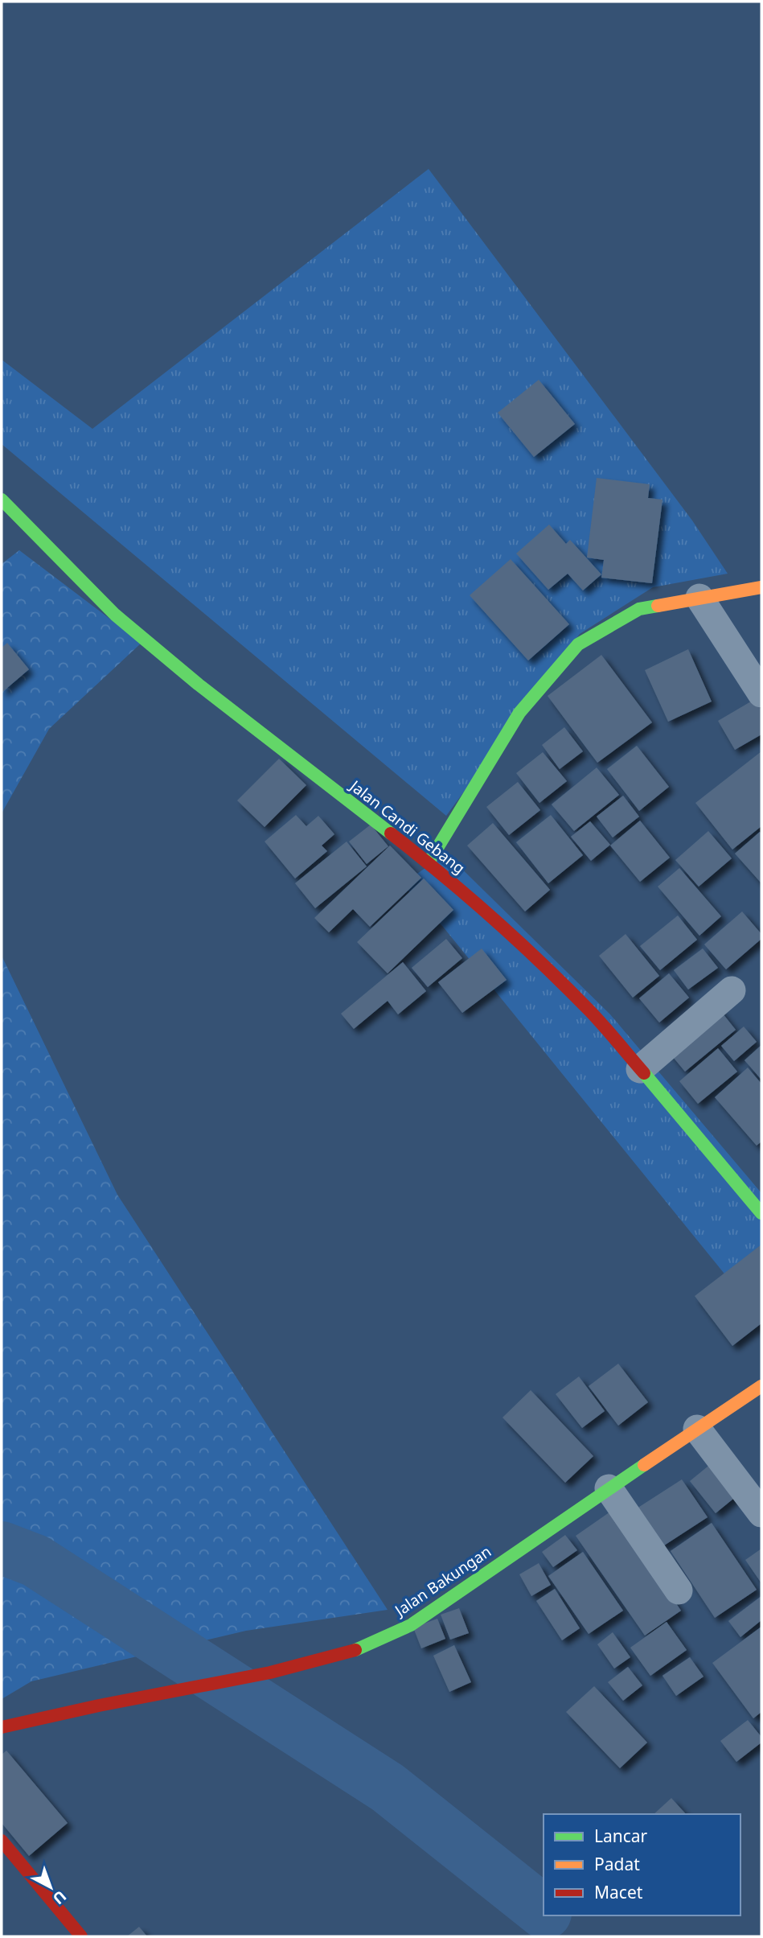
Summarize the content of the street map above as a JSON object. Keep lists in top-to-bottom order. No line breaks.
{"streets":{"street":["Jalan Candi Gebang","Jalan Bakungan"]},"legend":["Lancar","Padat","Macet"],"north":"bottom right"}
